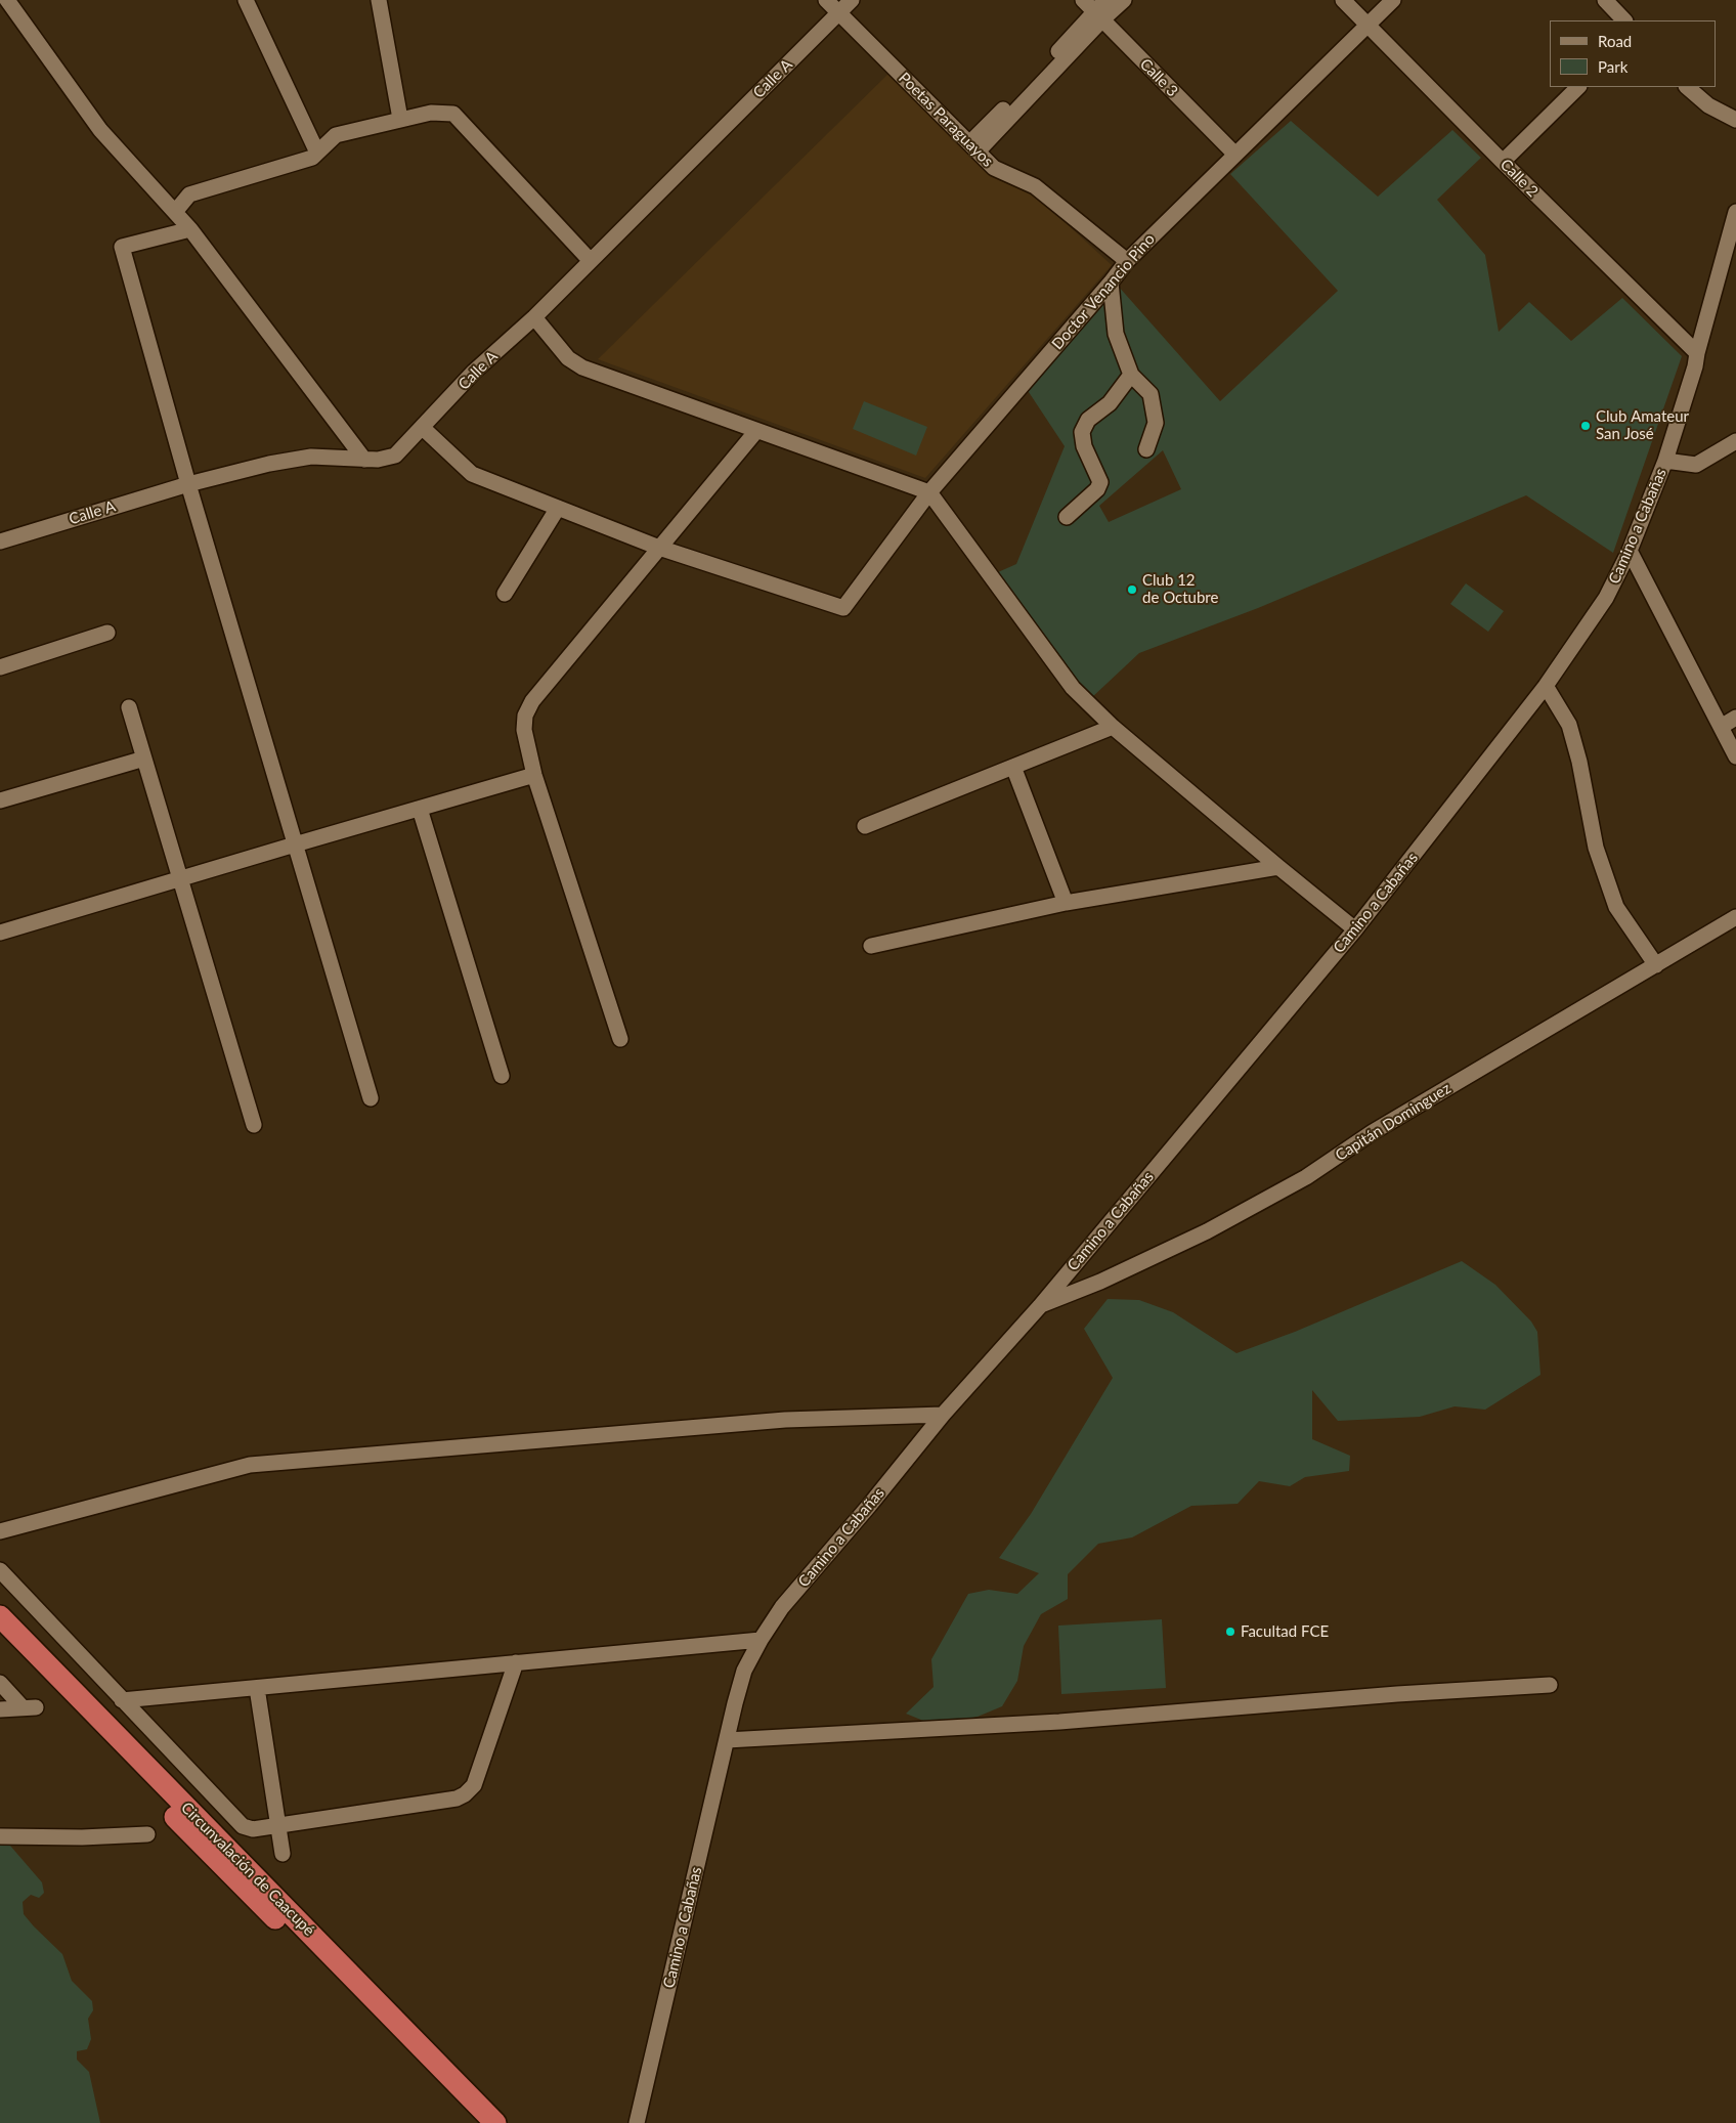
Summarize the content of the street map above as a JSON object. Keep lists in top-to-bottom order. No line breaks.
{"streets":{"highway":["Circunvalación de Caacupé"],"street":["Calle 3","Calle A","Poetas Paraguayos","Calle 2","Doctor Venancio Pino","Camino a Cabañas","Capitán Dominguez"]},"crossings":[["Calle 3","Doctor Venancio Pino"],["Calle A","Poetas Paraguayos"],["Poetas Paraguayos","Doctor Venancio Pino"],["Calle 2","Doctor Venancio Pino"],["Calle 2","Camino a Cabañas"],["Camino a Cabañas","Capitán Dominguez"]],"places":["Club Amateur San José","Club 12 de Octubre","Facultad FCE"],"legend":["Road","Park"]}
